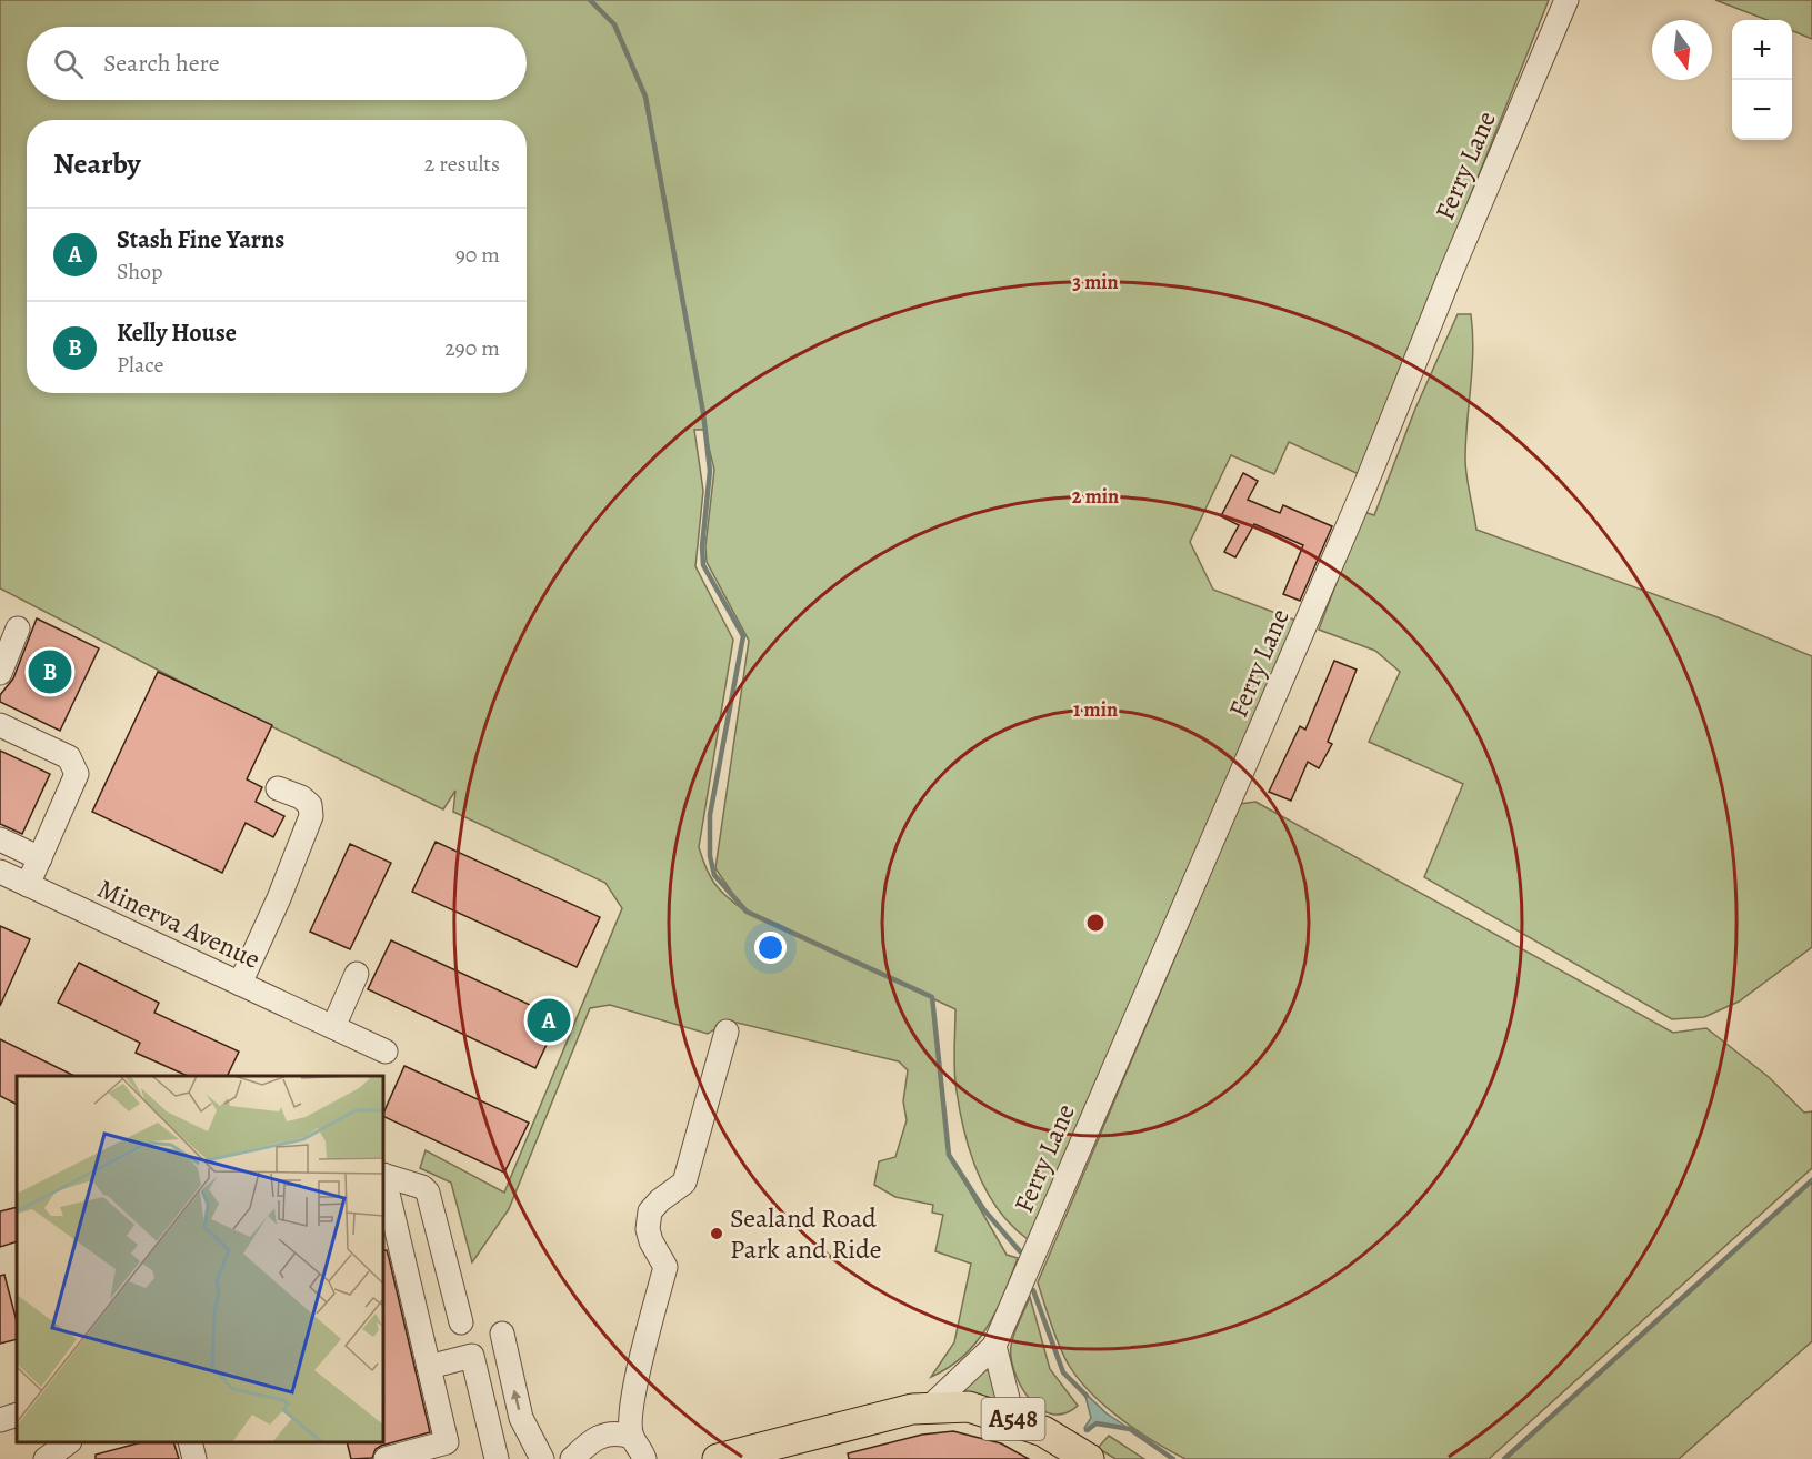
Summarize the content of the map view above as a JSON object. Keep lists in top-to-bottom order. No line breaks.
{"streets":{"main road":["A548"],"street":["Ferry Lane","Minerva Avenue"]},"crossings":[["Ferry Lane","A548"]],"places":["Sealand Road Park and Ride"],"north":"bottom","page":{"map_buttons":["+","−"],"search":"Search here","heading":["Nearby","2 results"],"list":[{"mark":"A","name":"Stash Fine Yarns","note":"Shop","value":"90 m"},{"mark":"B","name":"Kelly House","note":"Place","value":"290 m"}],"pins":["B","A"]},"rings":["3 min","2 min","1 min"]}
